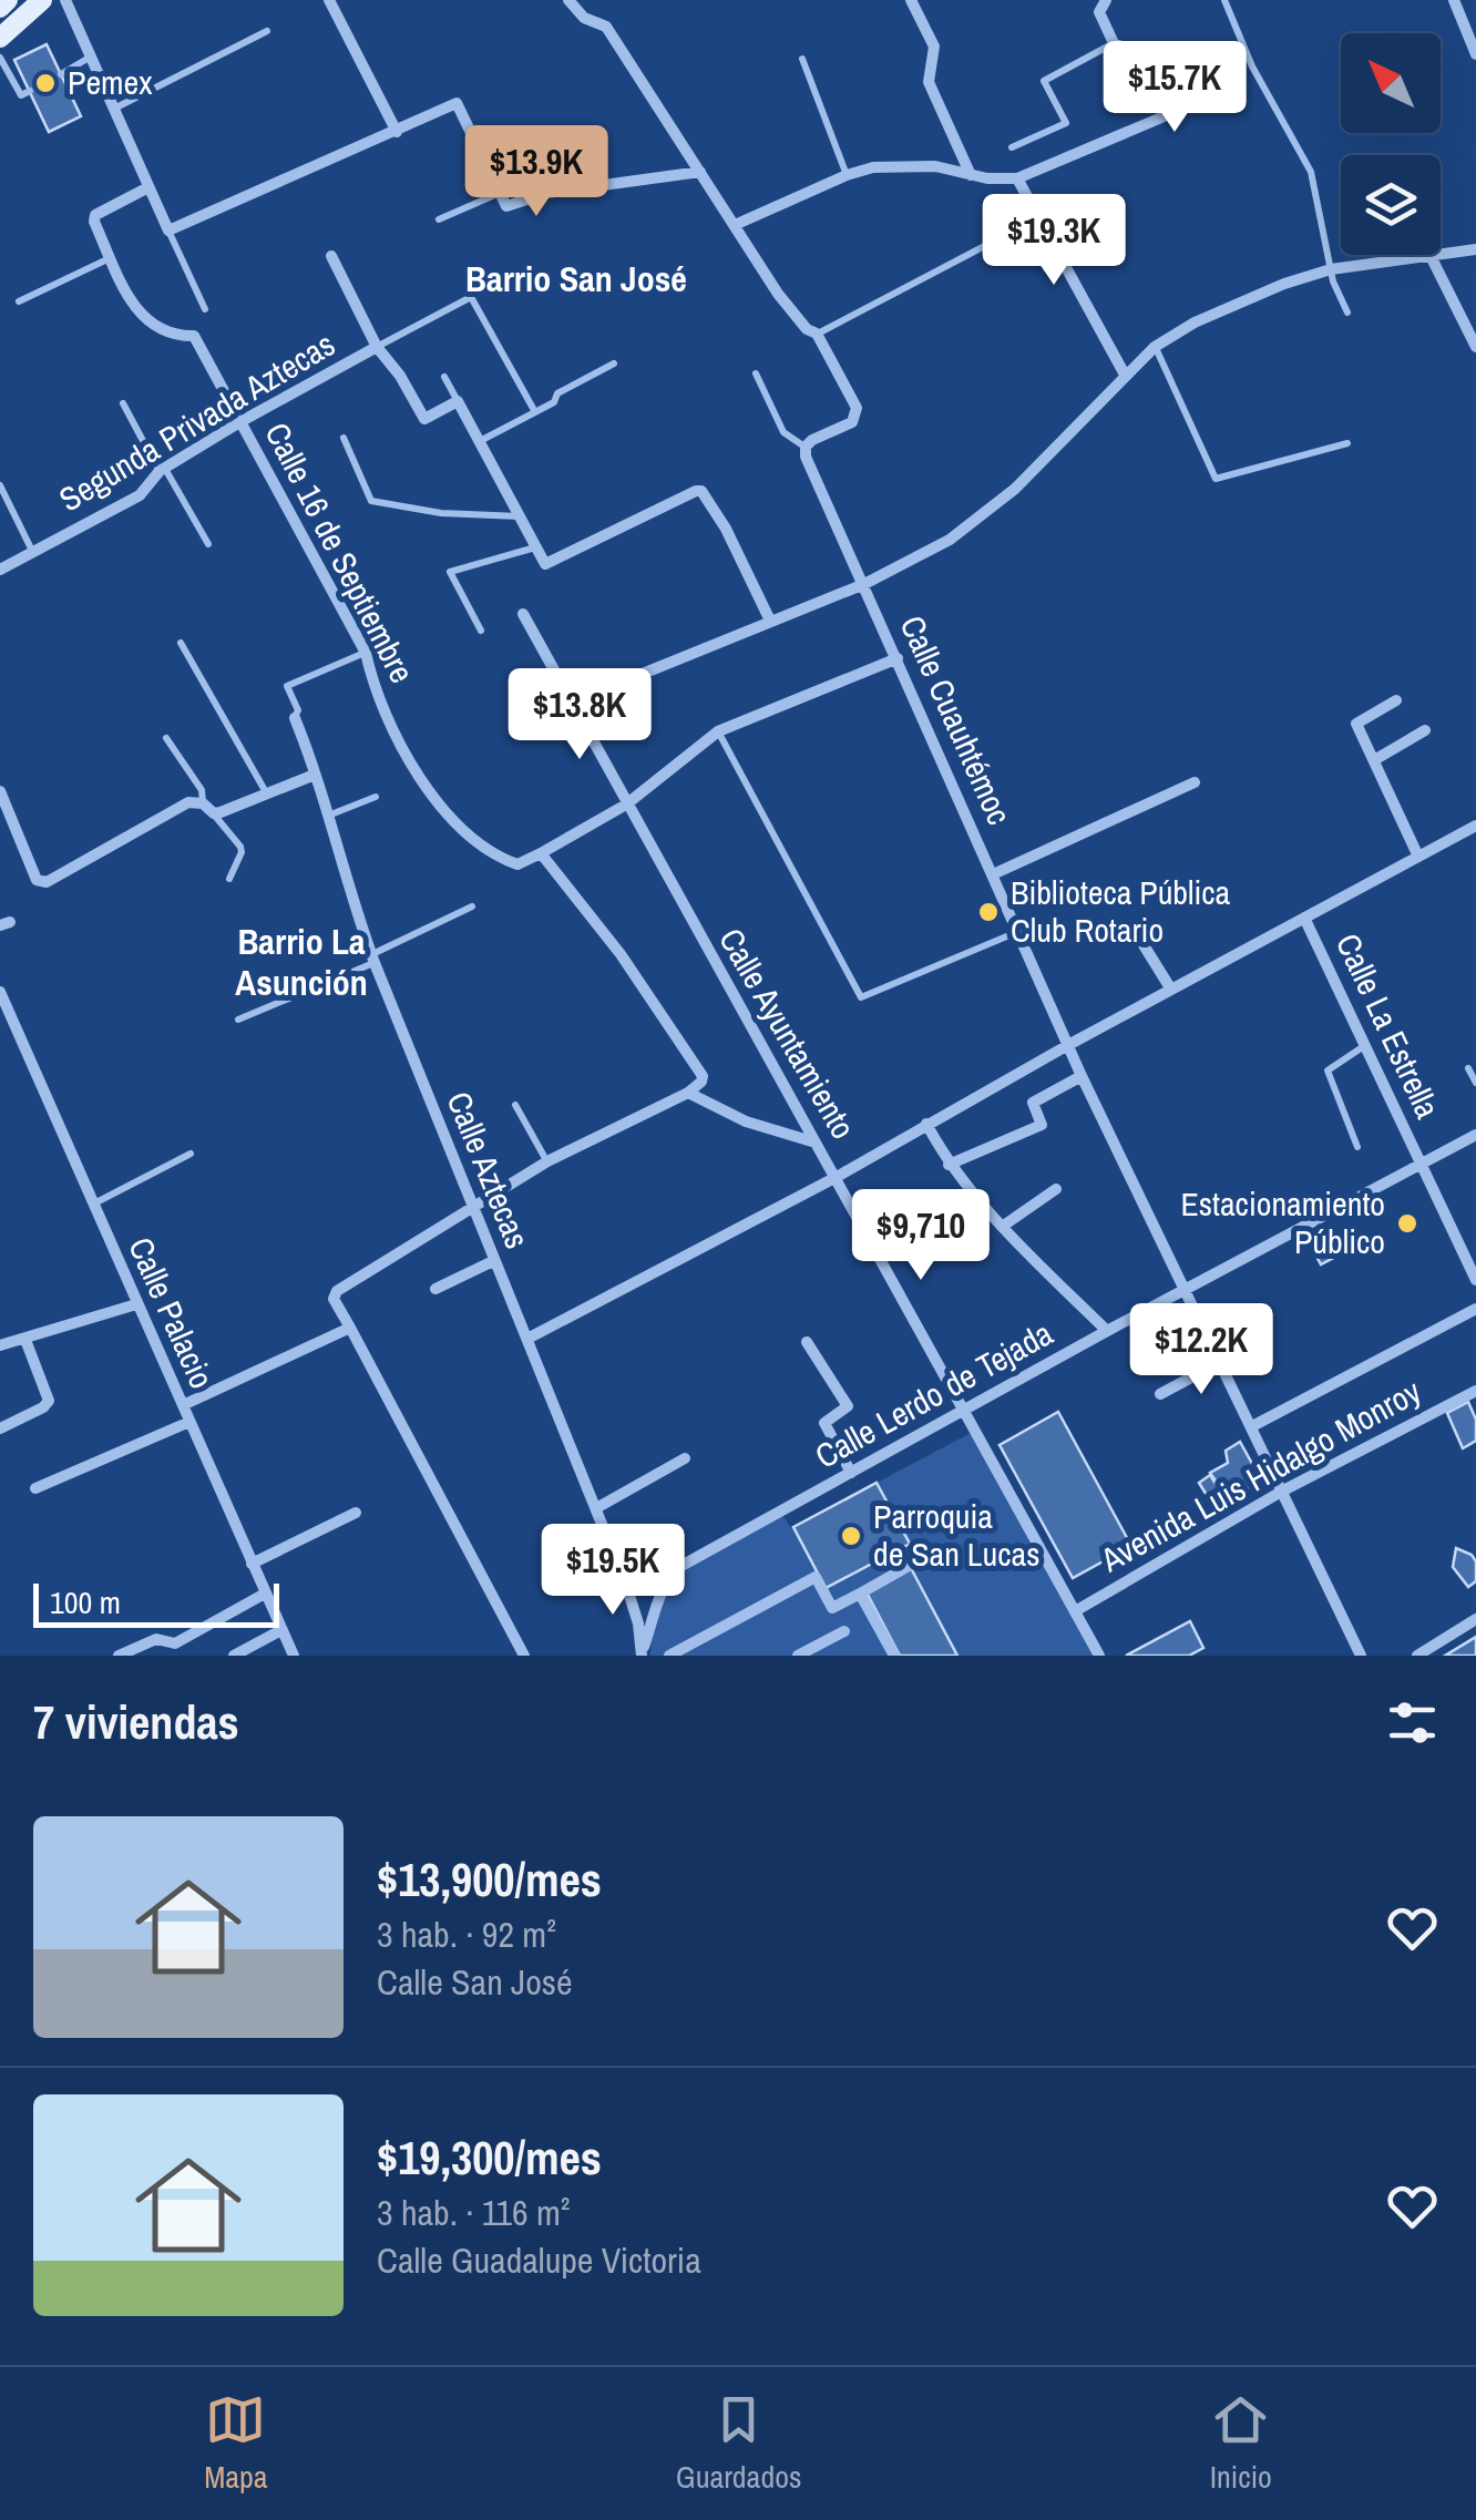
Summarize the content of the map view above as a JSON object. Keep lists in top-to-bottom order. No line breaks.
{"streets":{"street":["Segunda Privada Aztecas","Calle 16 de Septiembre","Calle Cuauhtémoc","Calle La Estrella","Calle Ayuntamiento","Calle Aztecas","Calle Palacio","Calle Lerdo de Tejada","Avenida Luis Hidalgo Monroy"]},"crossings":[["Segunda Privada Aztecas","Calle 16 de Septiembre"],["Calle 16 de Septiembre","Calle Aztecas"],["Calle Cuauhtémoc","Calle Lerdo de Tejada"],["Calle Cuauhtémoc","Avenida Luis Hidalgo Monroy"],["Calle La Estrella","Calle Lerdo de Tejada"],["Calle Ayuntamiento","Calle Lerdo de Tejada"],["Calle Ayuntamiento","Avenida Luis Hidalgo Monroy"],["Calle Aztecas","Calle Lerdo de Tejada"]],"districts":["Barrio San José","Barrio La Asunción"],"places":["Pemex","Biblioteca Pública Club Rotario","Estacionamiento Público","Parroquia de San Lucas"],"scale_bar":"100 m","north":"top left","page":{"price":["$15.7K","$13.9K","$19.3K","$13.8K","$9,710","$12.2K","$19.5K"],"scale":"100 m","heading":"7 viviendas","list":[{"name":"$13,900/mes","note":"3 hab. · 92 m² · Calle San José"},{"name":"$19,300/mes","note":"3 hab. · 116 m² · Calle Guadalupe Victoria"}],"tabs":["Mapa","Guardados","Inicio"]}}
